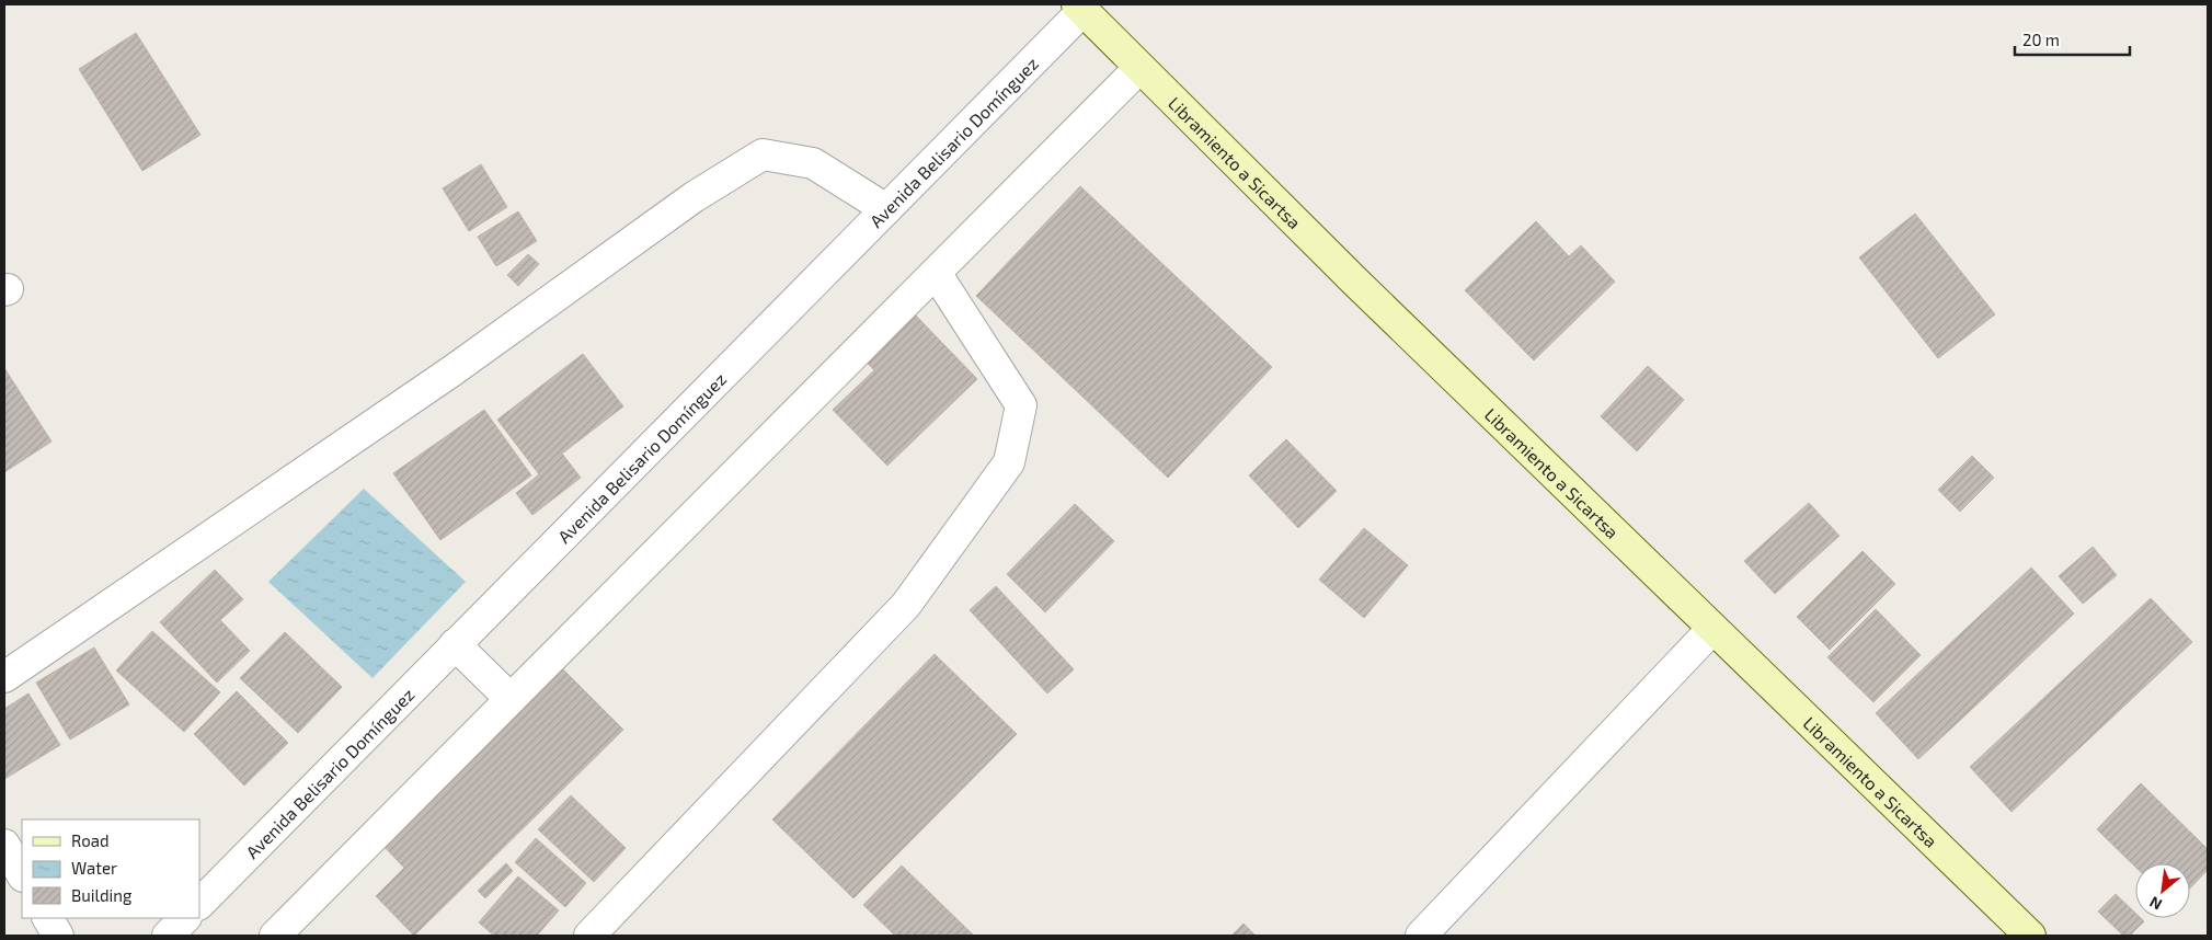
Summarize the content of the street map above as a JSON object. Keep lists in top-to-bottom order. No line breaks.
{"streets":{"main road":["Libramiento a Sicartsa"],"street":["Avenida Belisario Domínguez"]},"crossings":[["Avenida Belisario Domínguez","Libramiento a Sicartsa"]],"legend":["Road","Water","Building"],"scale_bar":"20 m","north":"bottom left"}
